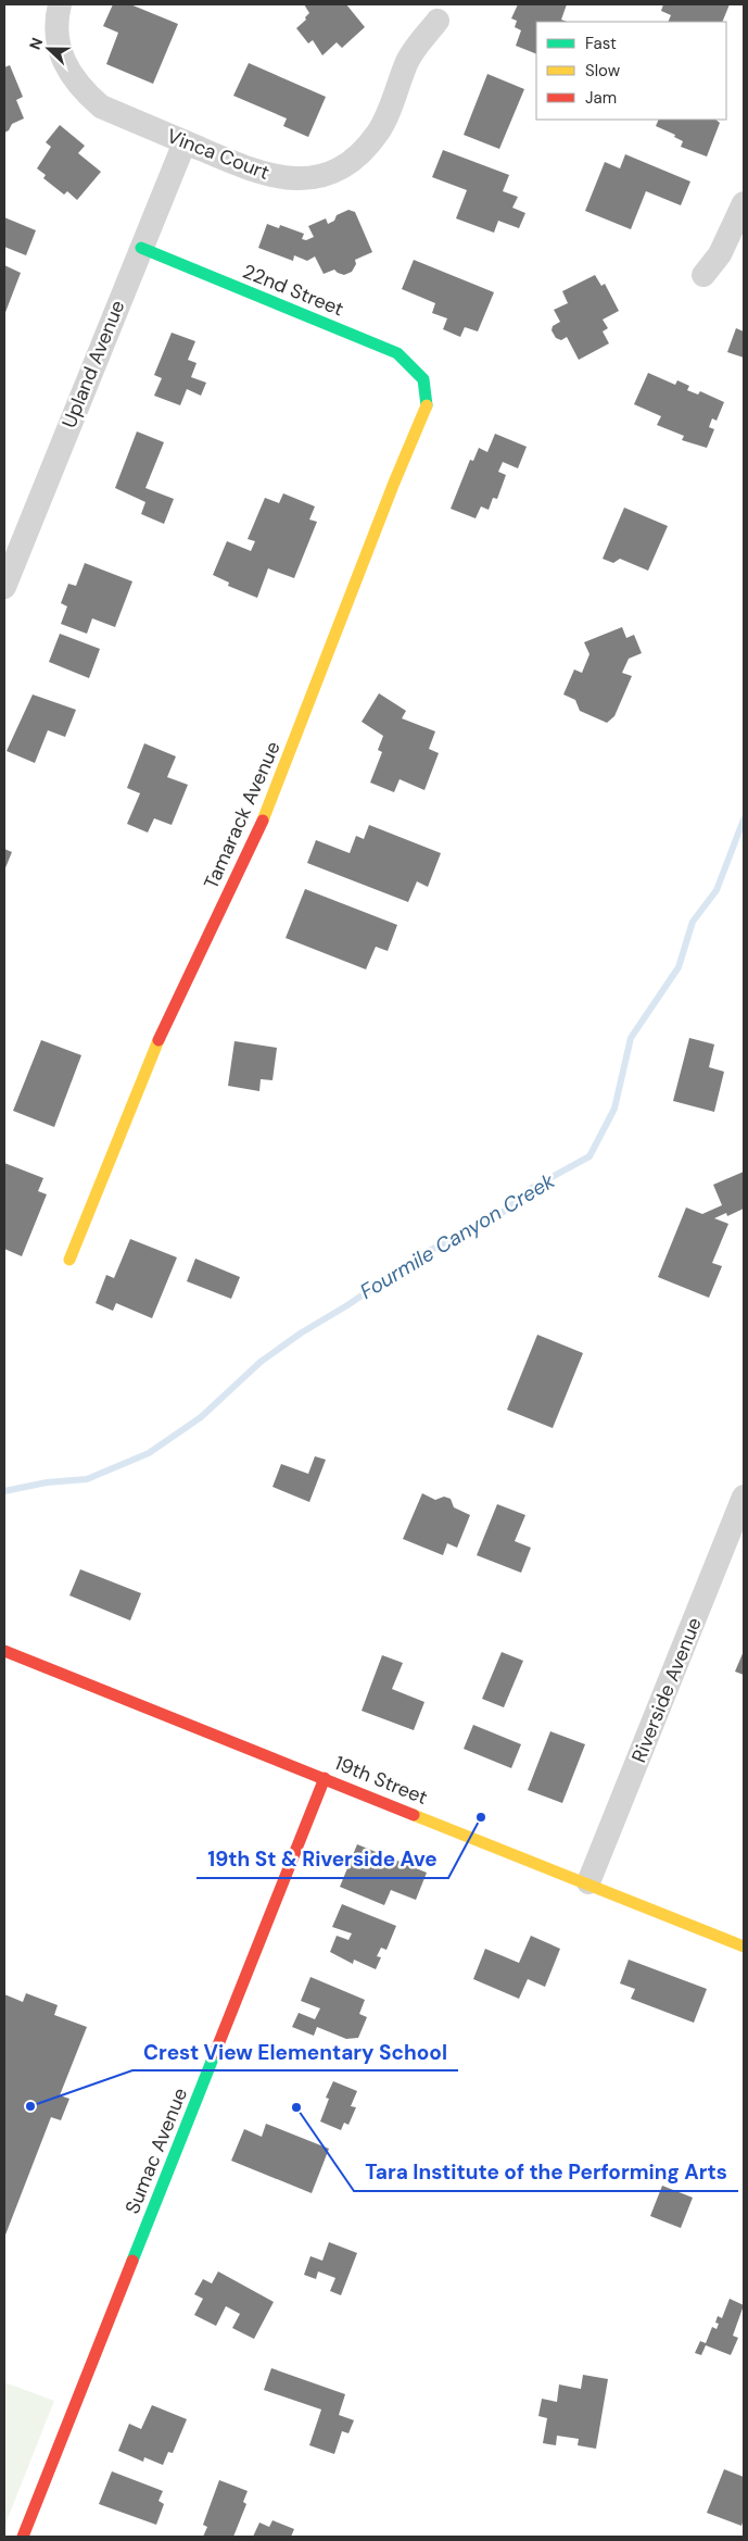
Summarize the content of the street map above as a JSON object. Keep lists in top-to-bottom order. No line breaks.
{"streets":{"street":["Vinca Court","22nd Street","Upland Avenue","Tamarack Avenue","Riverside Avenue","19th Street","Sumac Avenue"]},"crossings":[["Vinca Court","Upland Avenue"],["22nd Street","Upland Avenue"],["22nd Street","Tamarack Avenue"],["Riverside Avenue","19th Street"],["19th Street","Sumac Avenue"]],"water":["Fourmile Canyon Creek"],"places":["19th St & Riverside Ave","Crest View Elementary School","Tara Institute of the Performing Arts"],"legend":["Fast","Slow","Jam"],"north":"left"}
